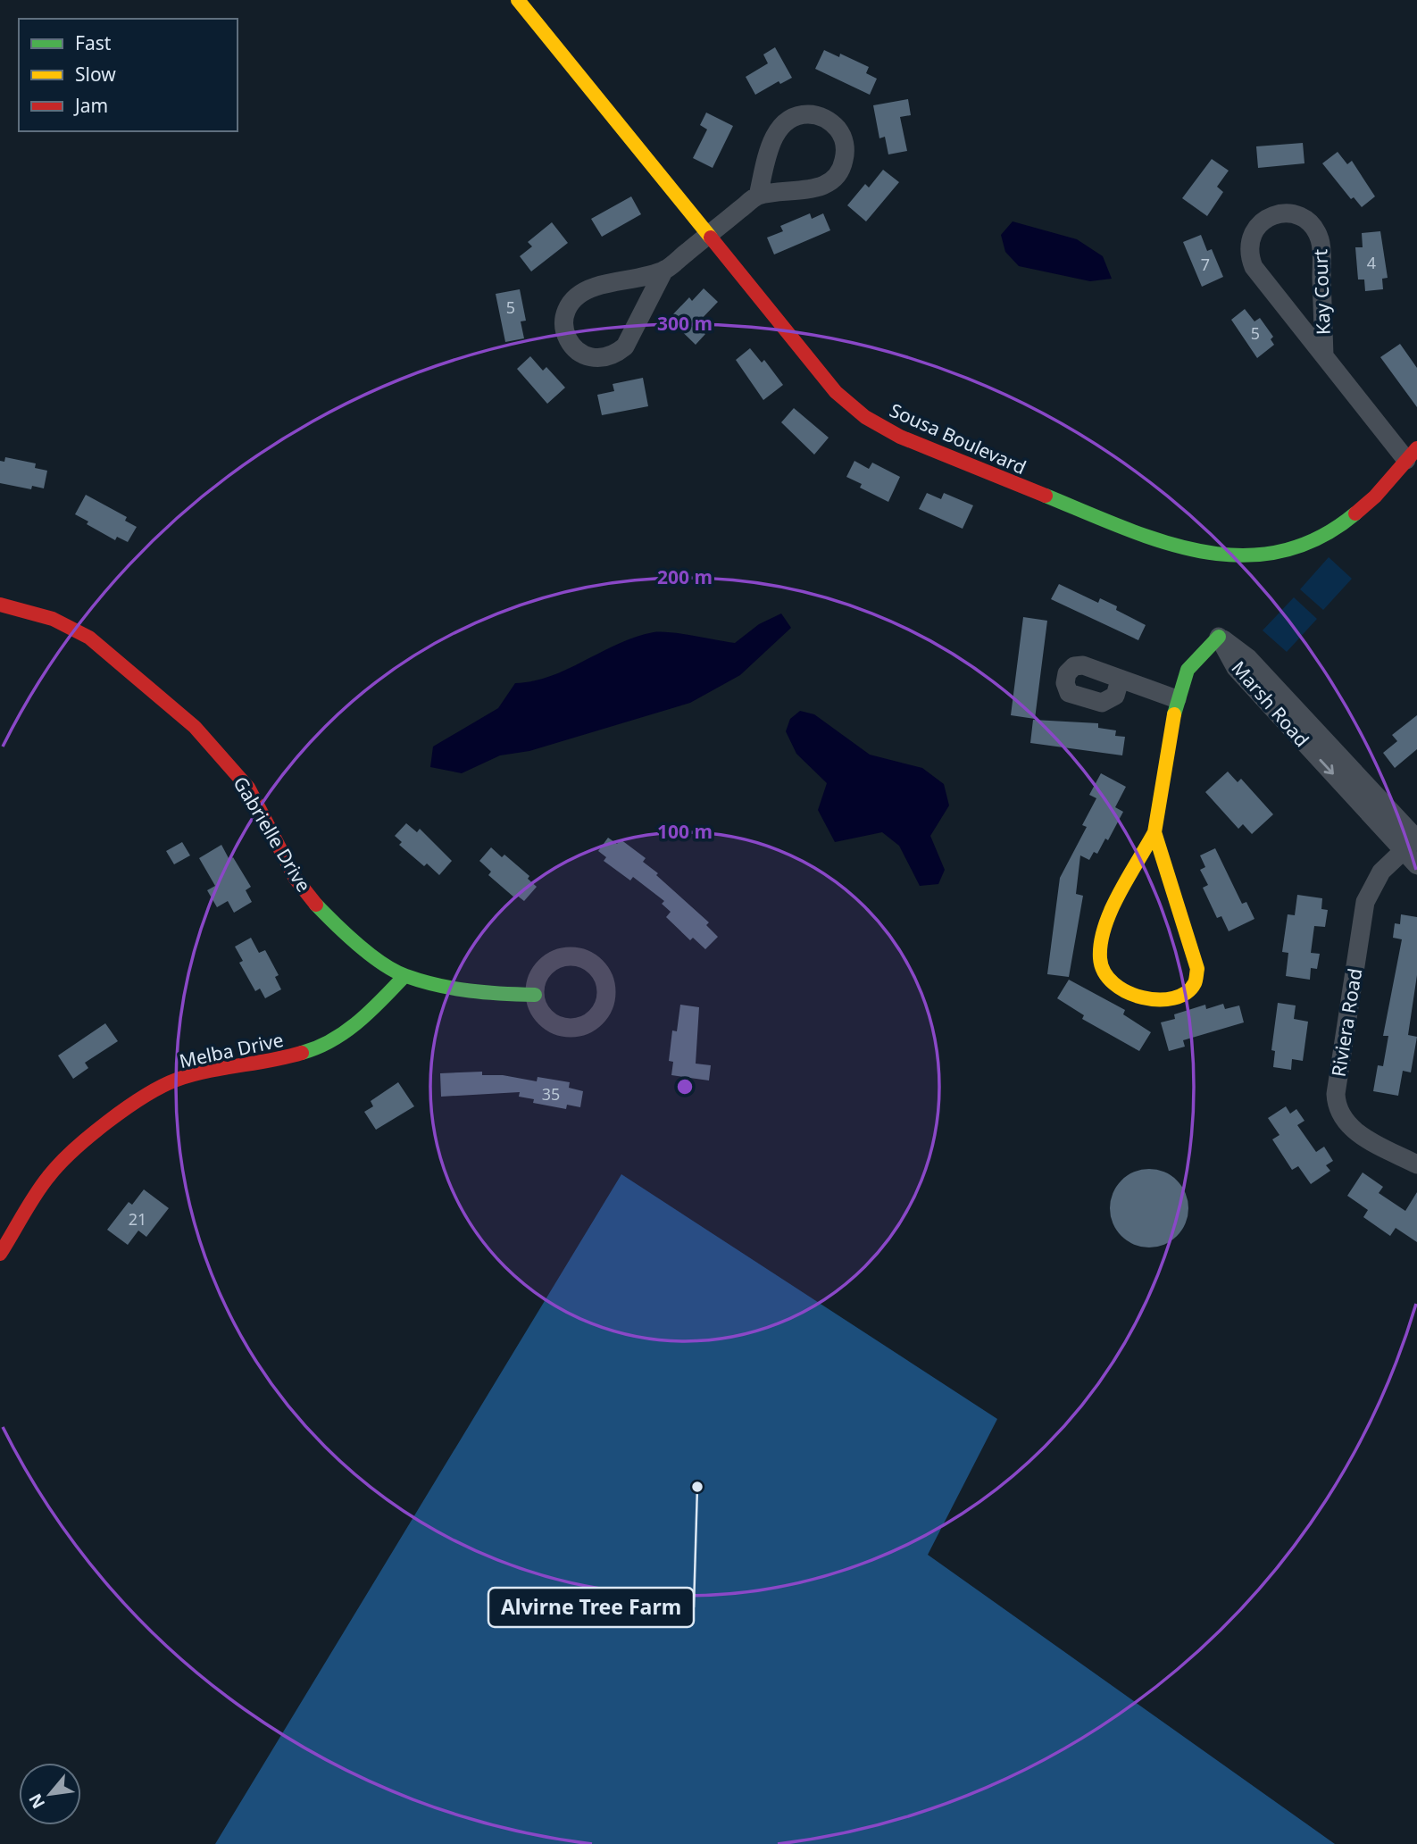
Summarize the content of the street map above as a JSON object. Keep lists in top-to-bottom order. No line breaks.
{"streets":{"street":["Kay Court","Sousa Boulevard","Marsh Road","Gabrielle Drive","Riviera Road","Melba Drive"]},"crossings":[["Kay Court","Sousa Boulevard"],["Marsh Road","Riviera Road"],["Gabrielle Drive","Melba Drive"]],"places":["Alvirne Tree Farm"],"house_numbers":["4","7","5","5","35","21"],"legend":["Fast","Slow","Jam"],"north":"bottom left","rings":["300 m","200 m","100 m"]}
